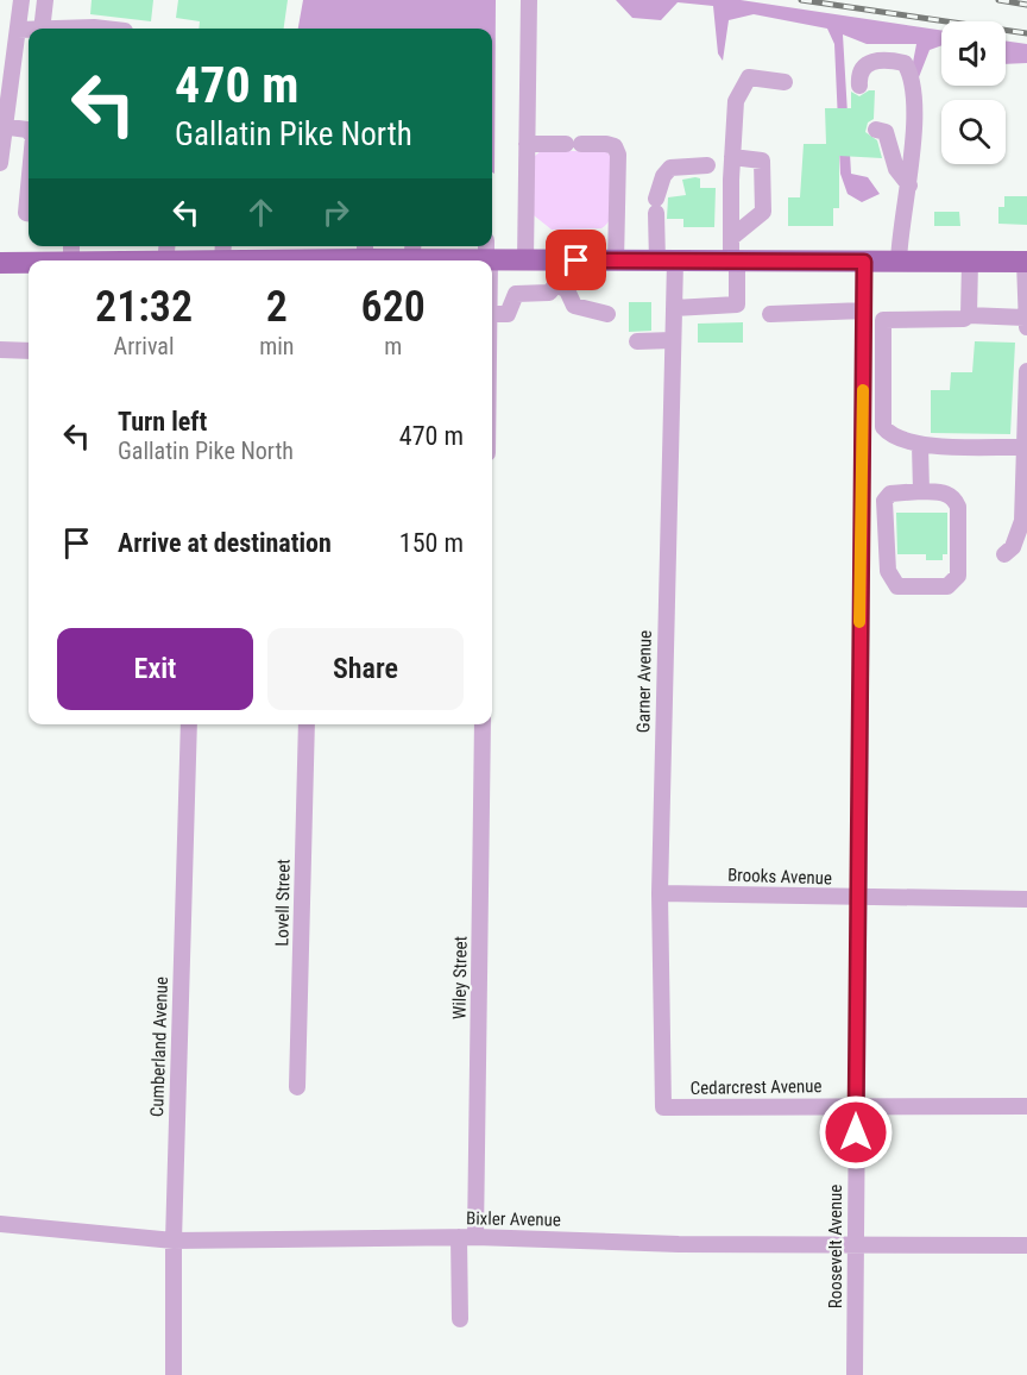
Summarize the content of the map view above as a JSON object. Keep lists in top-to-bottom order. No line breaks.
{"streets":{"street":["Garner Avenue","Brooks Avenue","Lovell Street","Wiley Street","Cumberland Avenue","Cedarcrest Avenue","Bixler Avenue","Roosevelt Avenue"]},"crossings":[["Garner Avenue","Brooks Avenue"],["Garner Avenue","Cedarcrest Avenue"],["Brooks Avenue","Roosevelt Avenue"],["Wiley Street","Bixler Avenue"],["Cumberland Avenue","Bixler Avenue"],["Cedarcrest Avenue","Roosevelt Avenue"],["Bixler Avenue","Roosevelt Avenue"]],"page":{"turn":["470 m","Gallatin Pike North"],"eta":["21:32","Arrival","2","min","620","m"],"list":[{"name":"Turn left","note":"Gallatin Pike North","value":"470 m"},{"name":"Arrive at destination","value":"150 m"}],"buttons":["Exit","Share"]}}
